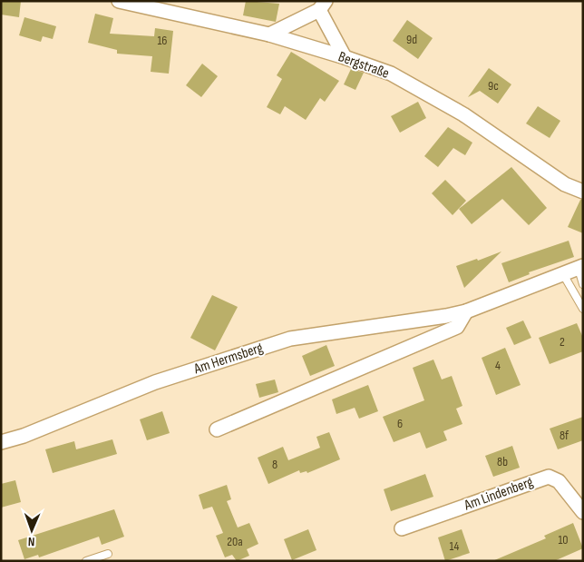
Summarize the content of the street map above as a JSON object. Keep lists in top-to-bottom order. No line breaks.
{"streets":{"street":["Bergstraße","Am Hermsberg","Am Lindenberg"]},"house_numbers":["9d","16","9c","2","4","6","8f","8b","8","10","20a","14"],"north":"bottom"}
